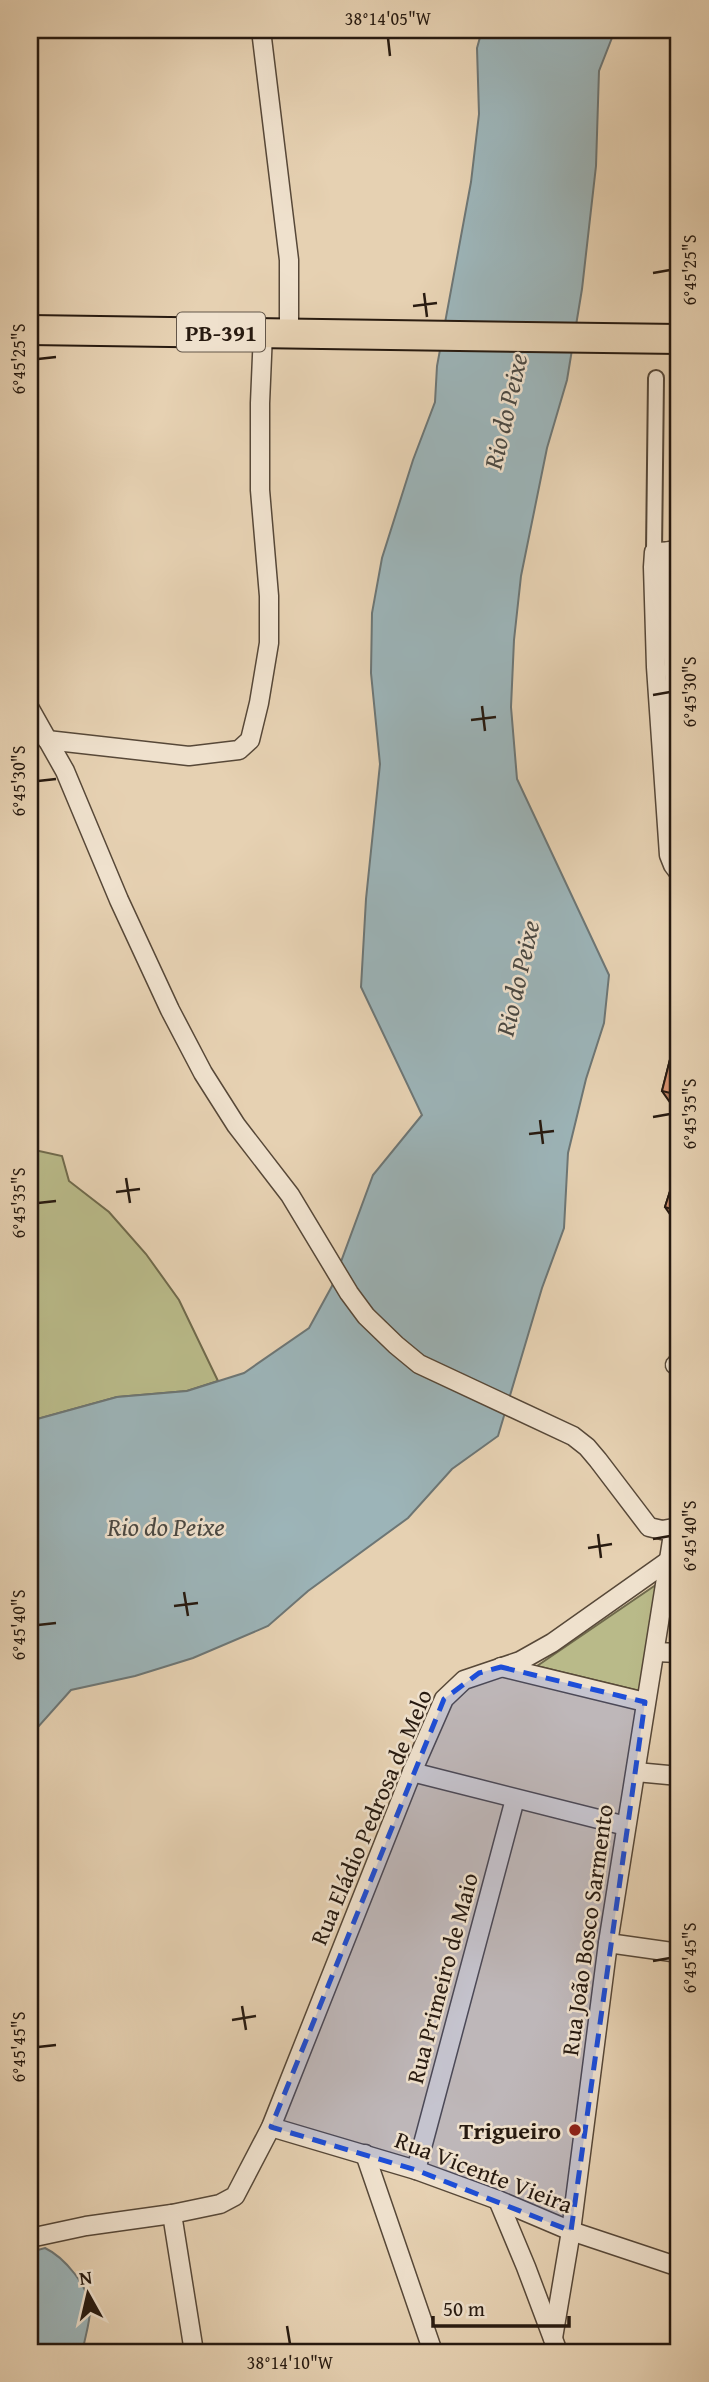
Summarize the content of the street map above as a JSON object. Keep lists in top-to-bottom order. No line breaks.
{"streets":{"main road":["PB-391"],"street":["Rua Eládio Pedrosa de Melo","Rua João Bosco Sarmento","Rua Primeiro de Maio","Rua Vicente Vieira"]},"crossings":[["Rua Eládio Pedrosa de Melo","Rua João Bosco Sarmento"],["Rua Eládio Pedrosa de Melo","Rua Vicente Vieira"],["Rua João Bosco Sarmento","Rua Vicente Vieira"],["Rua Primeiro de Maio","Rua Vicente Vieira"]],"water":["Rio do Peixe"],"places":["Trigueiro"],"scale_bar":"50 m","north":"top","coordinates":["38°14'05\"W","6°45'25\"S","6°45'30\"S","6°45'35\"S","6°45'40\"S","6°45'45\"S","38°14'10\"W"]}
